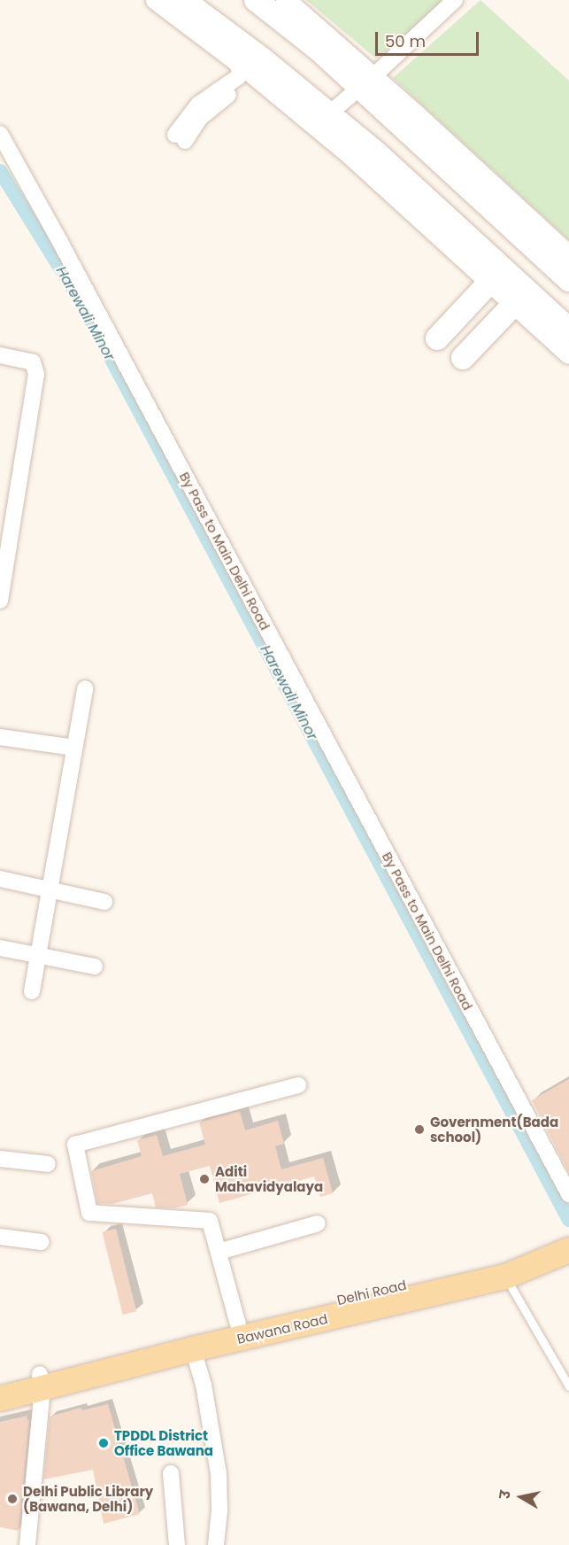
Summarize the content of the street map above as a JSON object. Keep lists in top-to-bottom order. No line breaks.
{"streets":{"main road":["Delhi Road","Bawana Road"],"street":["By Pass to Main Delhi Road"]},"crossings":[["Delhi Road","Bawana Road"]],"water":["Harewali Minor"],"places":["Government(Bada school)","Aditi Mahavidyalaya","TPDDL District Office Bawana","Delhi Public Library (Bawana, Delhi)"],"scale_bar":"50 m","north":"left"}
